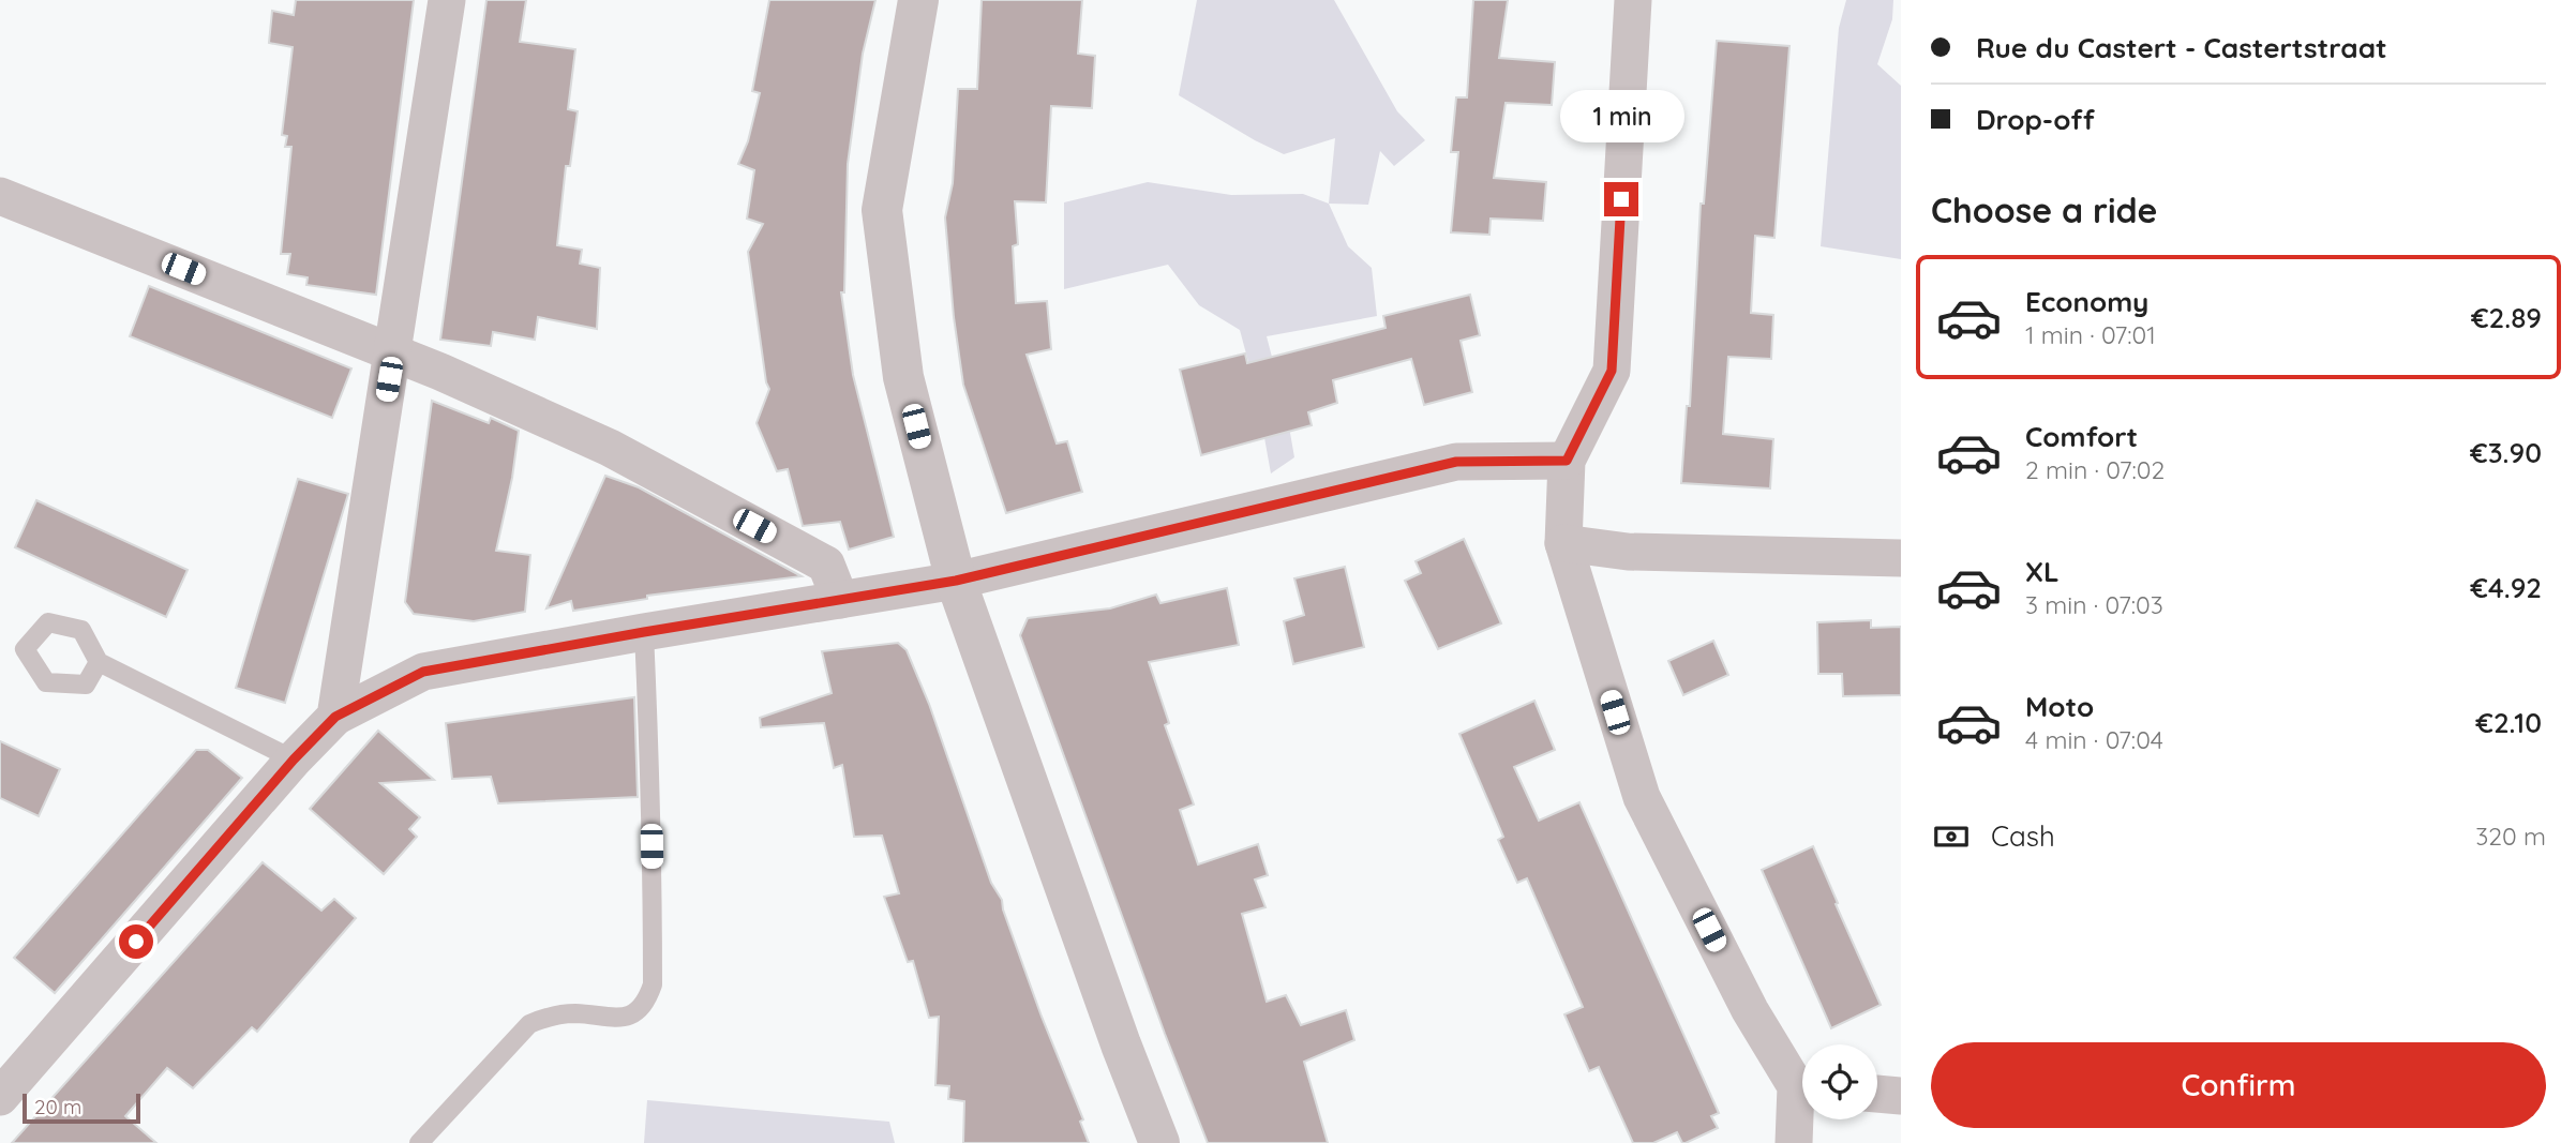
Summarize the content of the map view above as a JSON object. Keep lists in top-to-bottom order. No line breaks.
{"scale_bar":"20 m","page":{"banner":["Rue du Castert - Castertstraat","Drop-off"],"bubble":"1 min","heading":"Choose a ride","list":[{"name":"Economy","note":"1 min · 07:01","value":"€2.89"},{"name":"Comfort","note":"2 min · 07:02","value":"€3.90"},{"name":"XL","note":"3 min · 07:03","value":"€4.92"},{"name":"Moto","note":"4 min · 07:04","value":"€2.10"}],"pay":["Cash","320 m"],"buttons":"Confirm","scale":"20 m"}}
